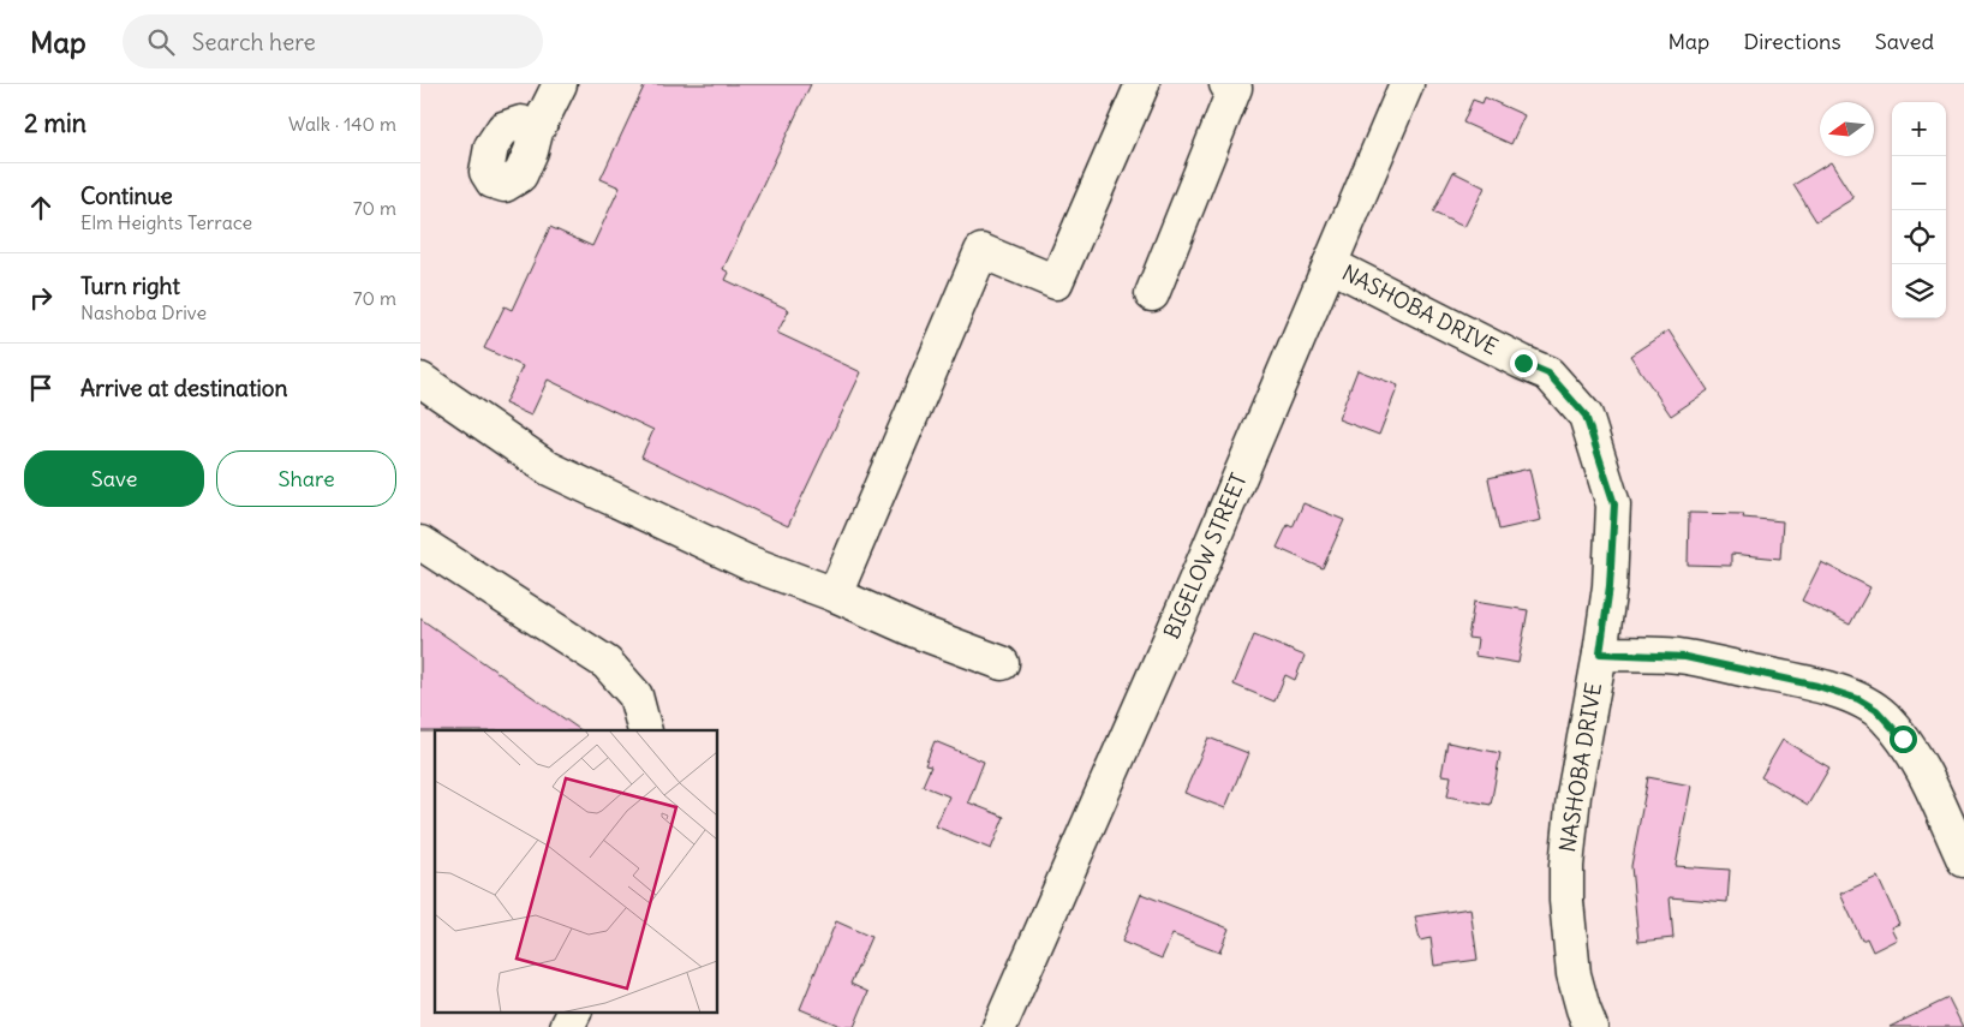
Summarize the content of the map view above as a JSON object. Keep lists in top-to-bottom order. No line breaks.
{"streets":{"street":["NASHOBA DRIVE","BIGELOW STREET"]},"crossings":[["NASHOBA DRIVE","BIGELOW STREET"]],"north":"left","page":{"header":"Map","search":"Search here","nav":["Map","Directions","Saved"],"heading":["2 min","Walk · 140 m"],"map_buttons":["+","−"],"list":[["Continue","Elm Heights Terrace","70 m"],["Turn right","Nashoba Drive","70 m"],"Arrive at destination"],"buttons":["Save","Share"]}}
